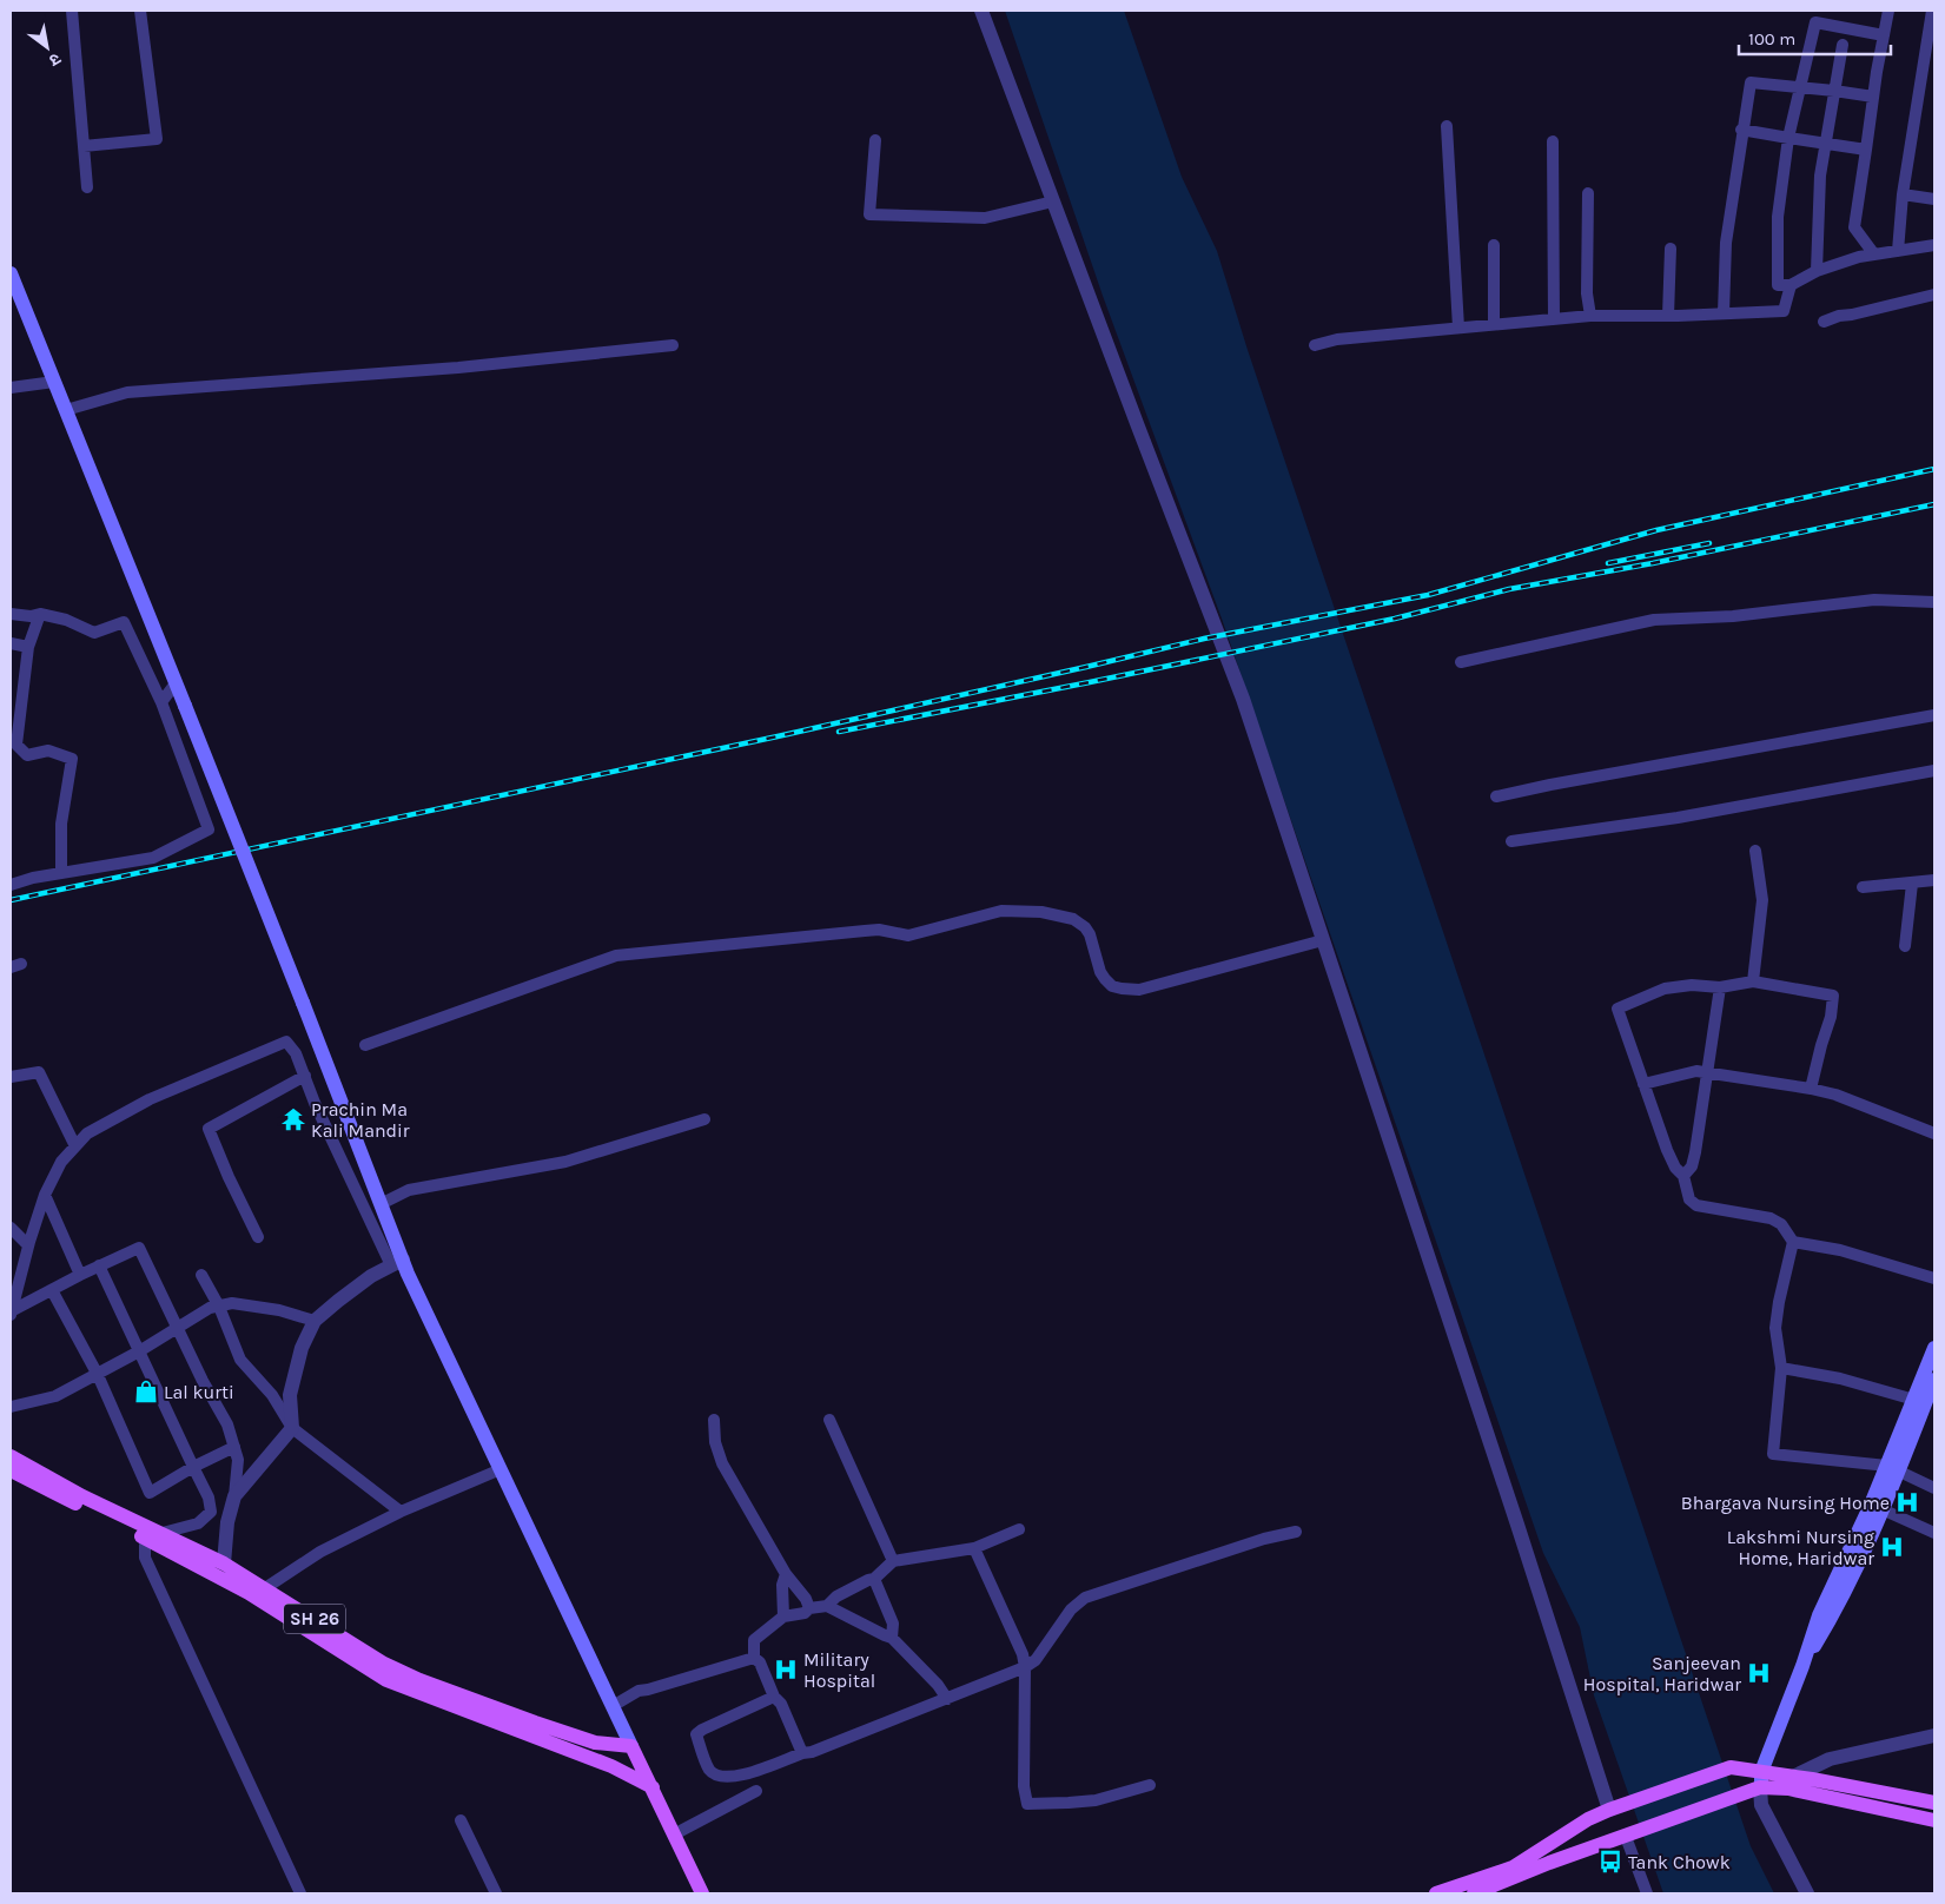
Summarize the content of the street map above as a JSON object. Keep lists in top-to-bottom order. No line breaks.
{"streets":{"main road":["SH 26"]},"places":{"temple":["Prachin Ma Kali Mandir"],"shop":["Lal kurti"],"hospital":["Bhargava Nursing Home","Lakshmi Nursing Home, Haridwar","Military Hospital","Sanjeevan Hospital, Haridwar"],"bus stop":["Tank Chowk"]},"scale_bar":"100 m","north":"bottom right"}
